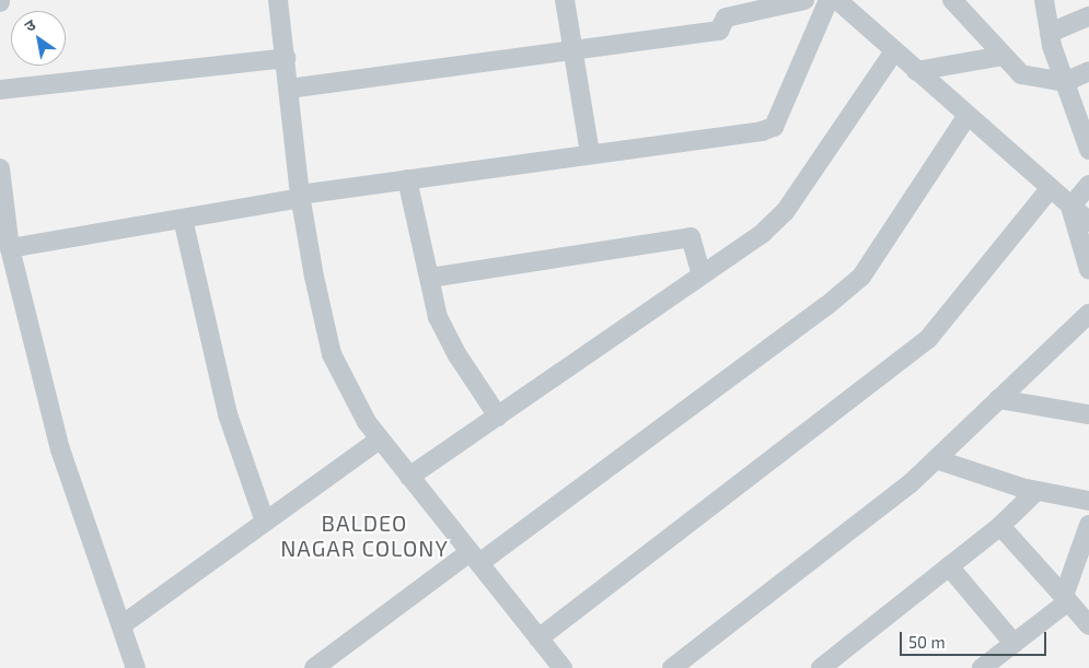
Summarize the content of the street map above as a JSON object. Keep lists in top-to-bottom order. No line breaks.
{"districts":["BALDEO NAGAR COLONY"],"scale_bar":"50 m","north":"top left"}
